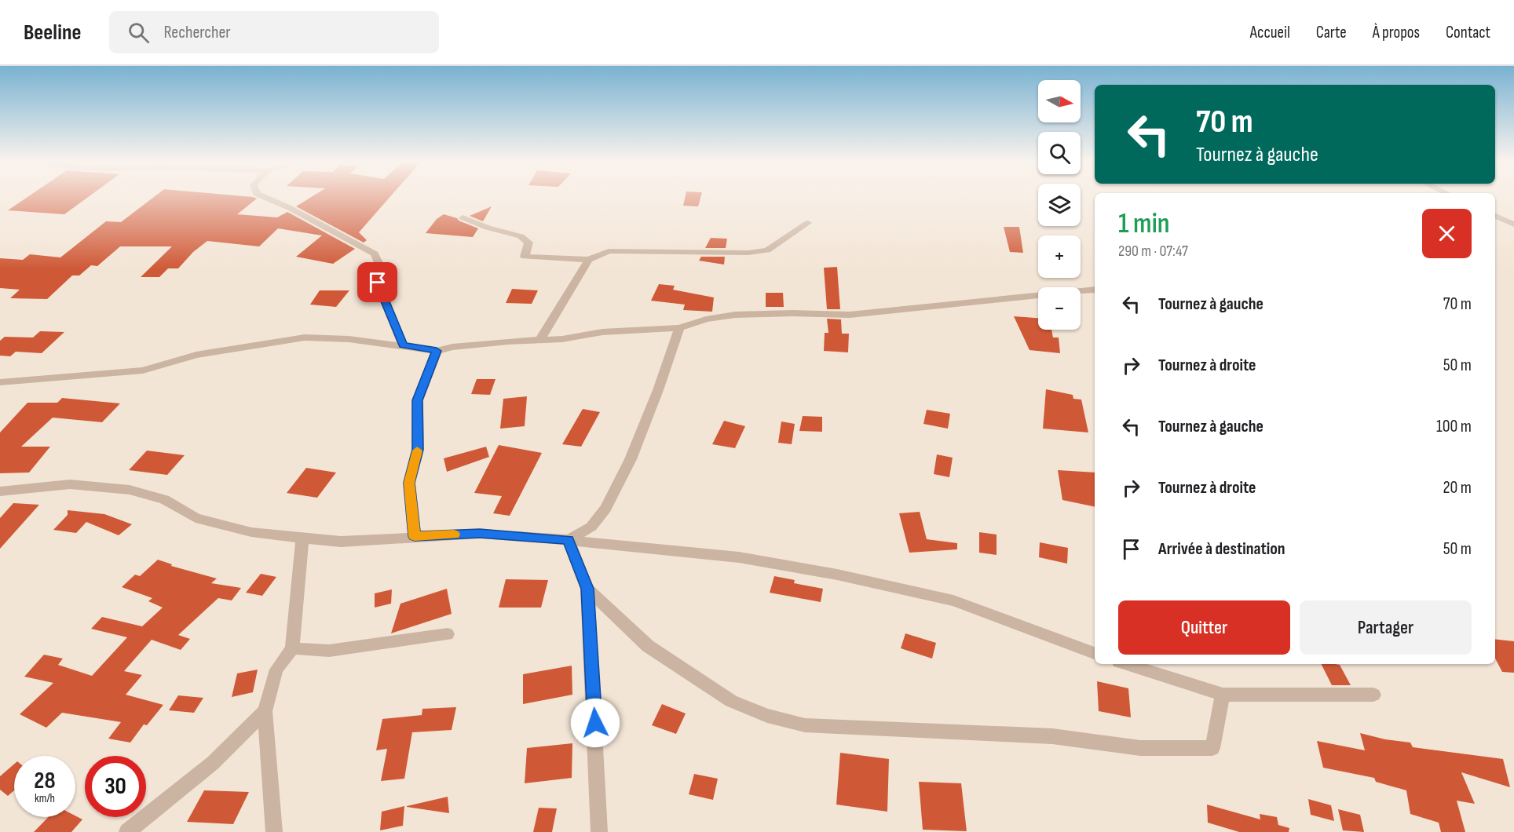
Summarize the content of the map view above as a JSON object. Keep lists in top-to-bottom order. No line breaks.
{"north":"right","page":{"header":"Beeline","search":"Rechercher","nav":["Accueil","Carte","À propos","Contact"],"map_buttons":["+","−"],"turn":["70 m","Tournez à gauche"],"heading":["1 min","290 m · 07:47"],"list":[{"name":"Tournez à gauche","value":"70 m"},{"name":"Tournez à droite","value":"50 m"},{"name":"Tournez à gauche","value":"100 m"},{"name":"Tournez à droite","value":"20 m"},{"name":"Arrivée à destination","value":"50 m"}],"buttons":["Quitter","Partager"],"speed":"28 km/h","limit":"30"}}
